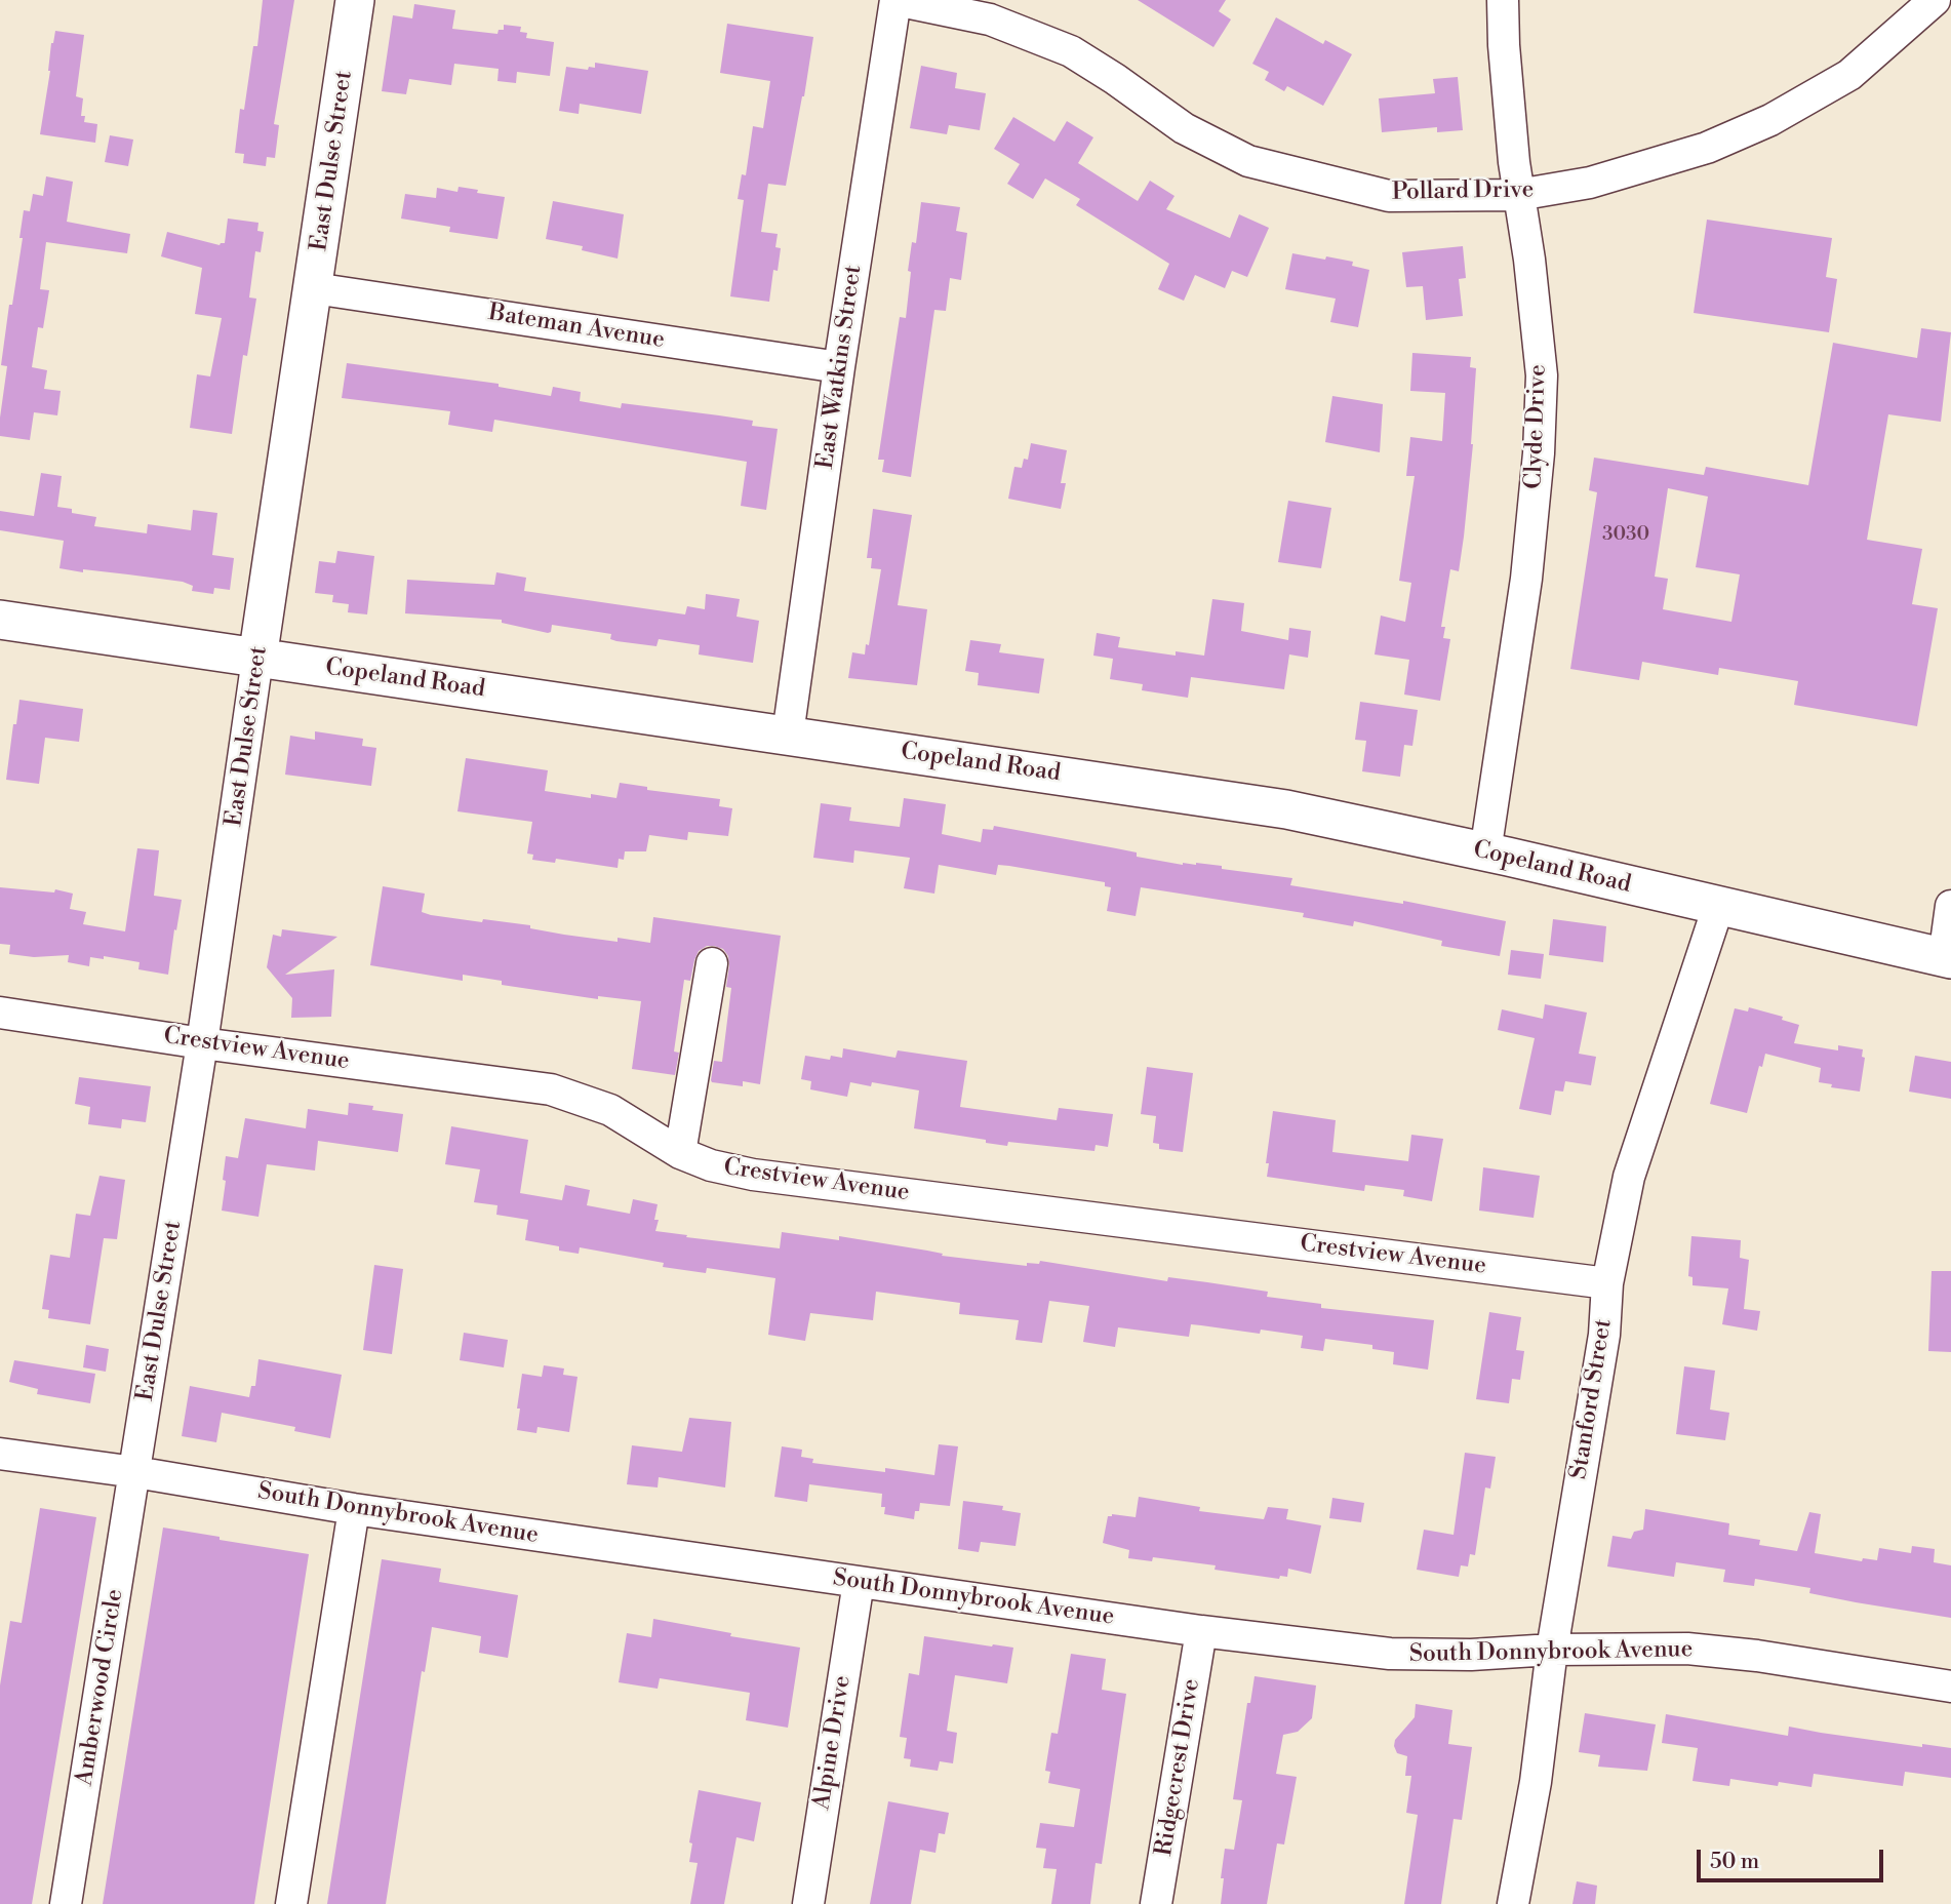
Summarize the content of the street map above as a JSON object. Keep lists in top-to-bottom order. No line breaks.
{"streets":{"street":["East Dulse Street","Pollard Drive","Bateman Avenue","East Watkins Street","Clyde Drive","Copeland Road","Crestview Avenue","Stanford Street","South Donnybrook Avenue","Amberwood Circle","Alpine Drive","Ridgecrest Drive"]},"crossings":[["East Dulse Street","Bateman Avenue"],["East Dulse Street","Copeland Road"],["East Dulse Street","Crestview Avenue"],["East Dulse Street","South Donnybrook Avenue"],["East Dulse Street","Amberwood Circle"],["Pollard Drive","East Watkins Street"],["Pollard Drive","Clyde Drive"],["Bateman Avenue","East Watkins Street"],["East Watkins Street","Copeland Road"],["Clyde Drive","Copeland Road"],["Copeland Road","Stanford Street"],["Crestview Avenue","Stanford Street"],["Stanford Street","South Donnybrook Avenue"],["South Donnybrook Avenue","Amberwood Circle"],["South Donnybrook Avenue","Alpine Drive"],["South Donnybrook Avenue","Ridgecrest Drive"]],"house_numbers":["3030"],"scale_bar":"50 m"}
